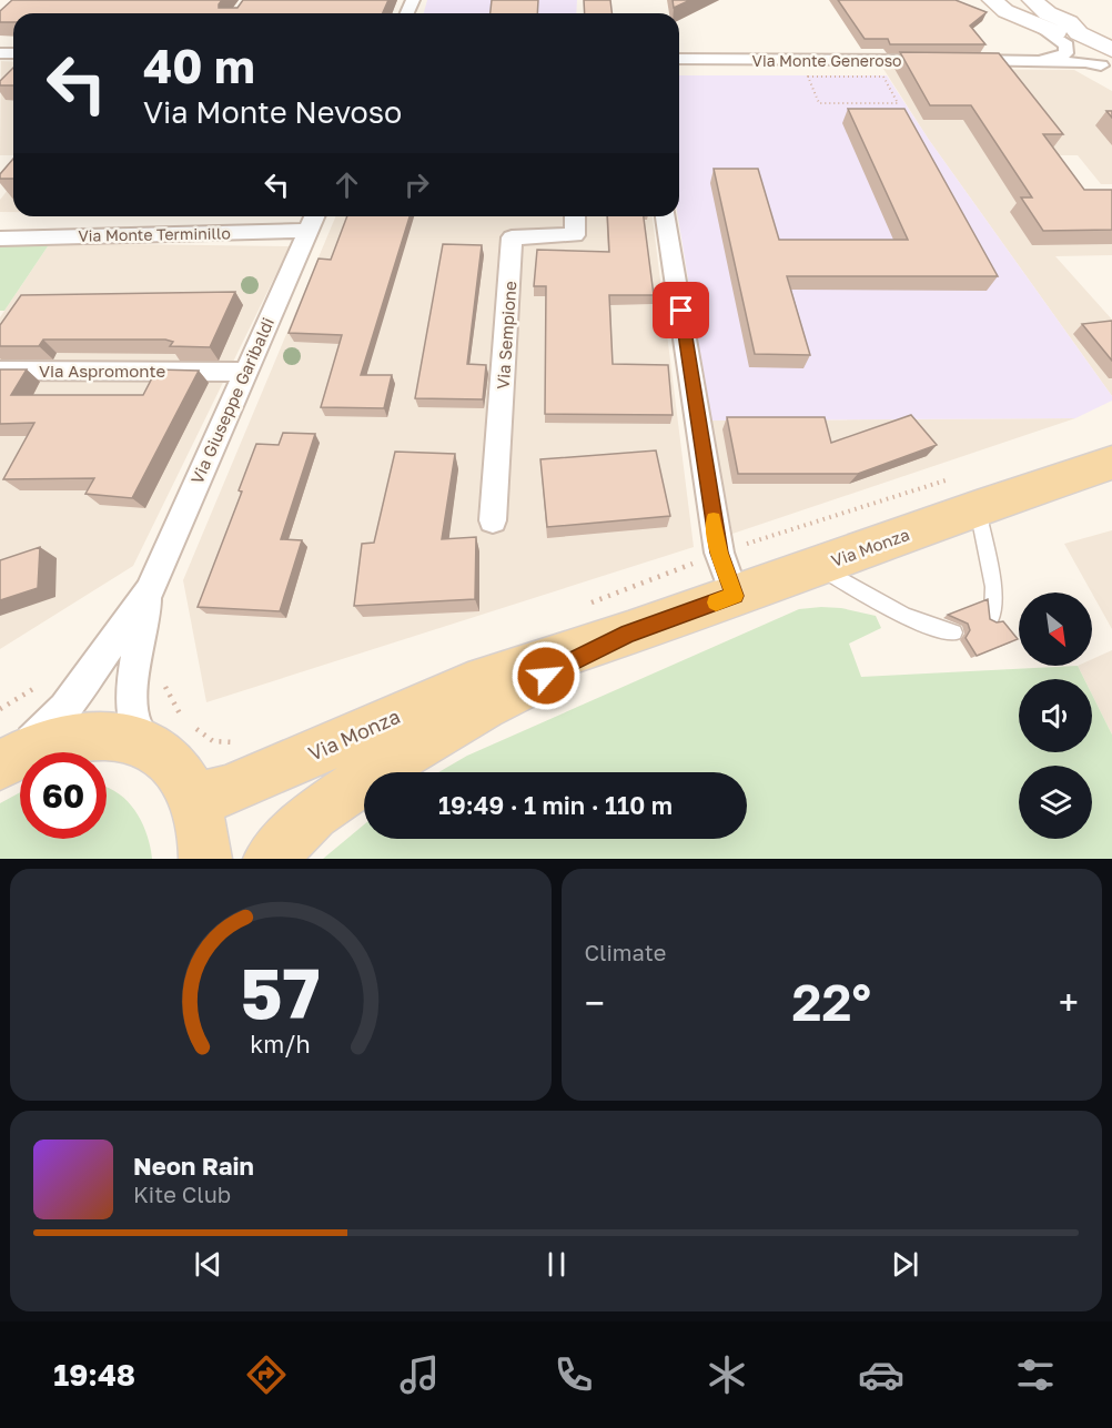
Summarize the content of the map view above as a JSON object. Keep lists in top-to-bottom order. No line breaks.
{"streets":{"main road":["Via Monza"],"street":["Via Monte Generoso","Via Monte Terminillo","Via Sempione","Via Aspromonte","Via Giuseppe Garibaldi"]},"crossings":[["Via Monte Terminillo","Via Giuseppe Garibaldi"],["Via Aspromonte","Via Giuseppe Garibaldi"]],"north":"bottom right","page":{"turn":["40 m","Via Monte Nevoso"],"limit":"60","trip":"19:49 · 1 min · 110 m","tile":"Climate","heat":["−","22°","+"],"song":["Neon Rain","Kite Club"],"tabs":"19:48","gauge":["57","km/h"]}}
